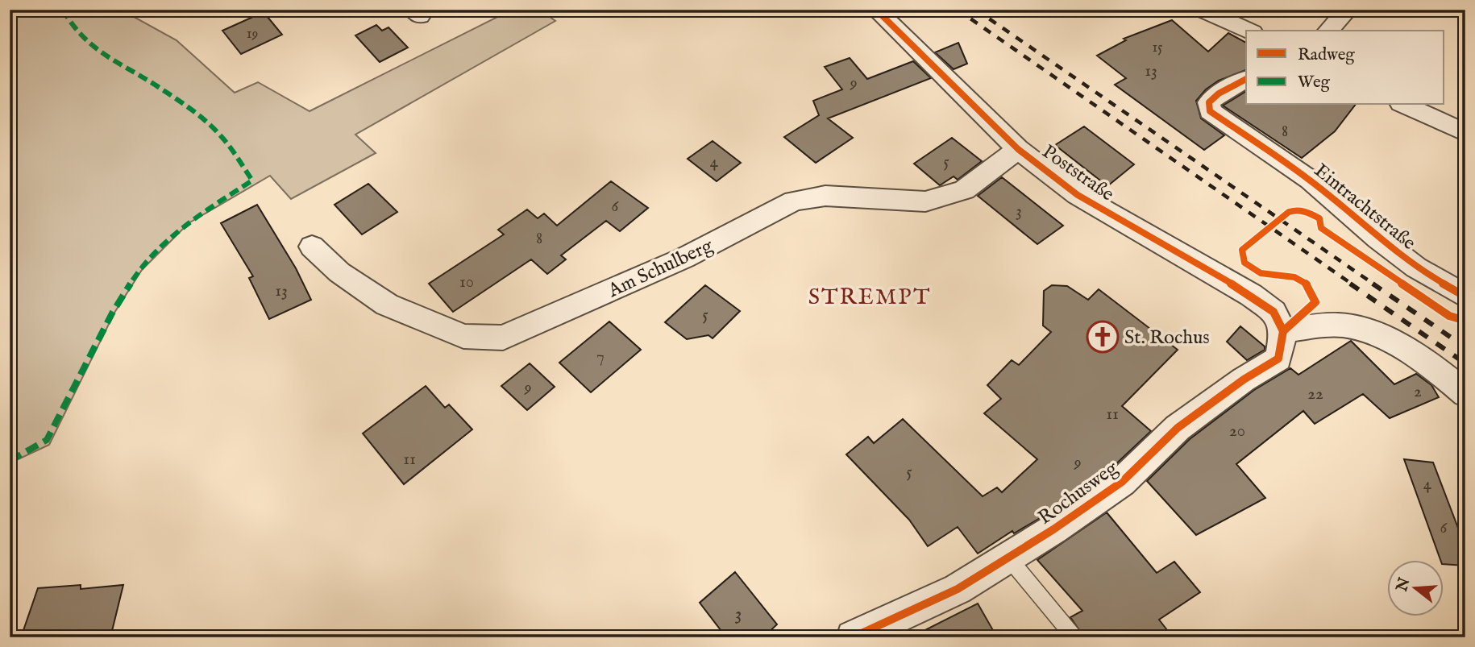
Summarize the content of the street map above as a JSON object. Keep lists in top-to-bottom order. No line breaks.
{"streets":{"street":["Poststraße","Eintrachtstraße","Am Schulberg","Rochusweg"]},"crossings":[["Poststraße","Am Schulberg"],["Poststraße","Rochusweg"]],"districts":["STREMPT"],"places":{"church":["St. Rochus"]},"house_numbers":["19","15","13","9","8","4","5","6","3","8","10","13","5","7","9","2","22","11","20","11","9","5","4","6","3"],"legend":["Radweg","Weg"],"north":"left"}
